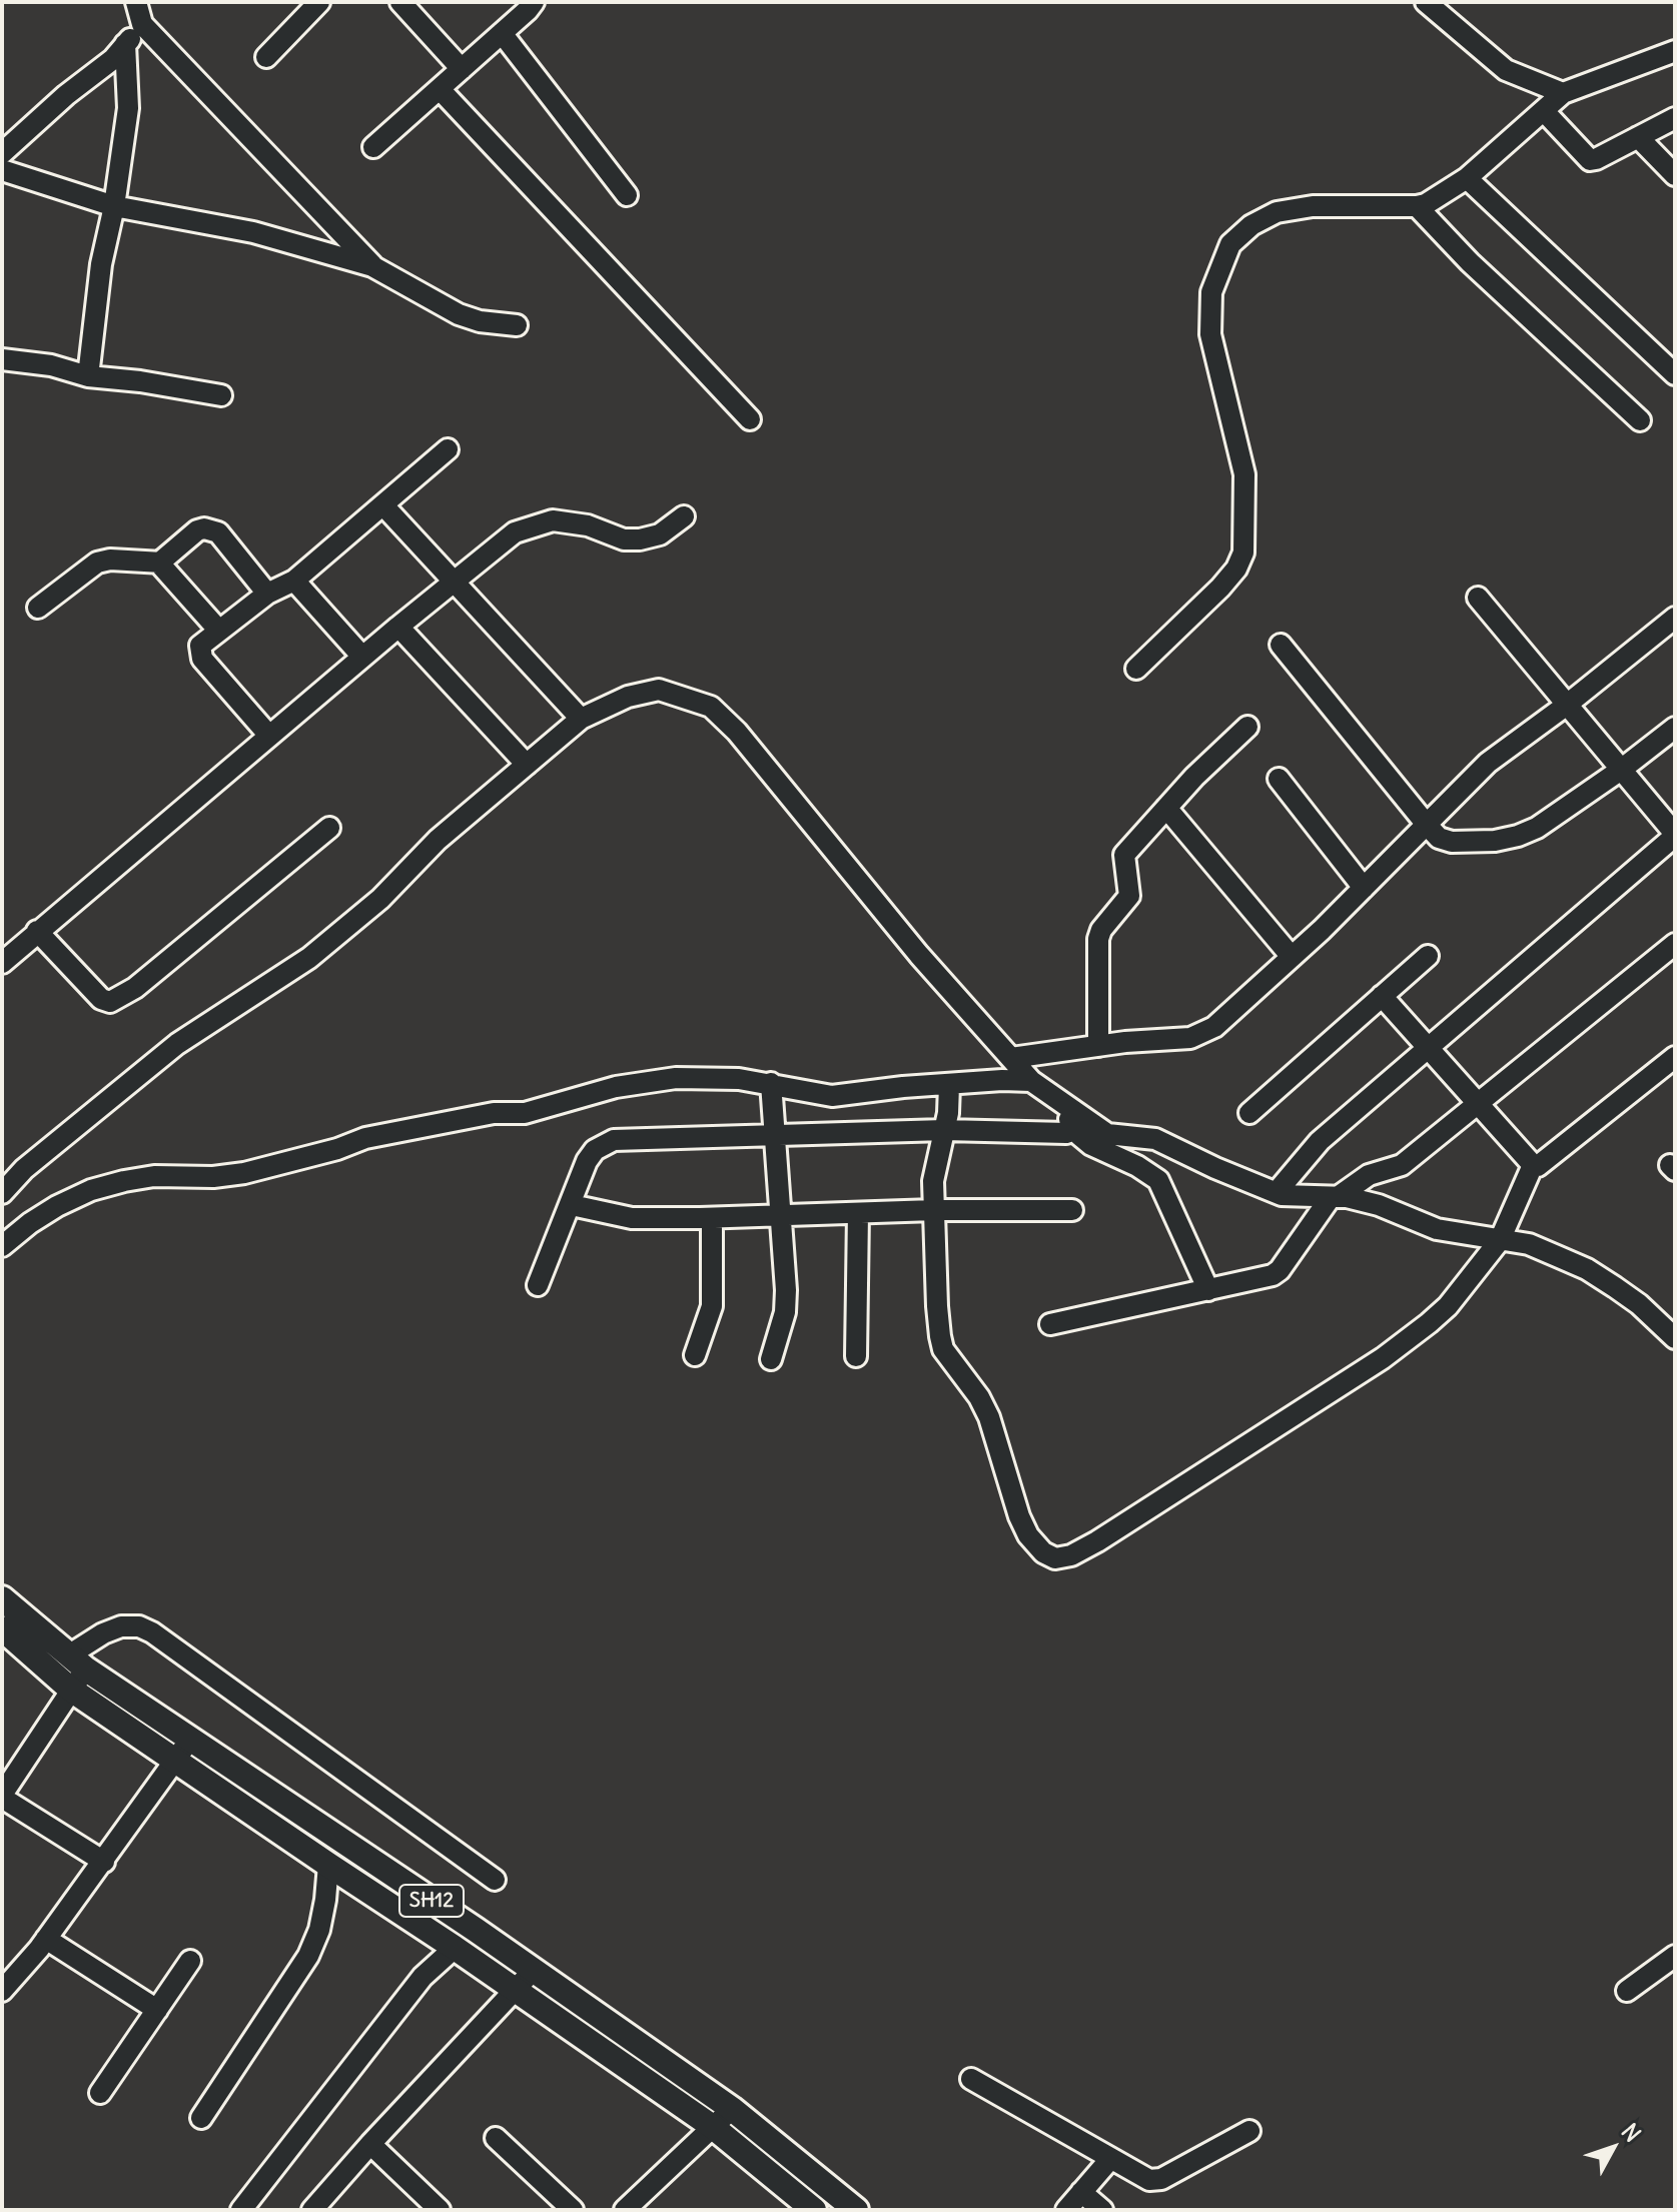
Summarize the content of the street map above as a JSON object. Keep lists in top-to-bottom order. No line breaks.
{"streets":{"main road":["SH12"]},"north":"top right"}
